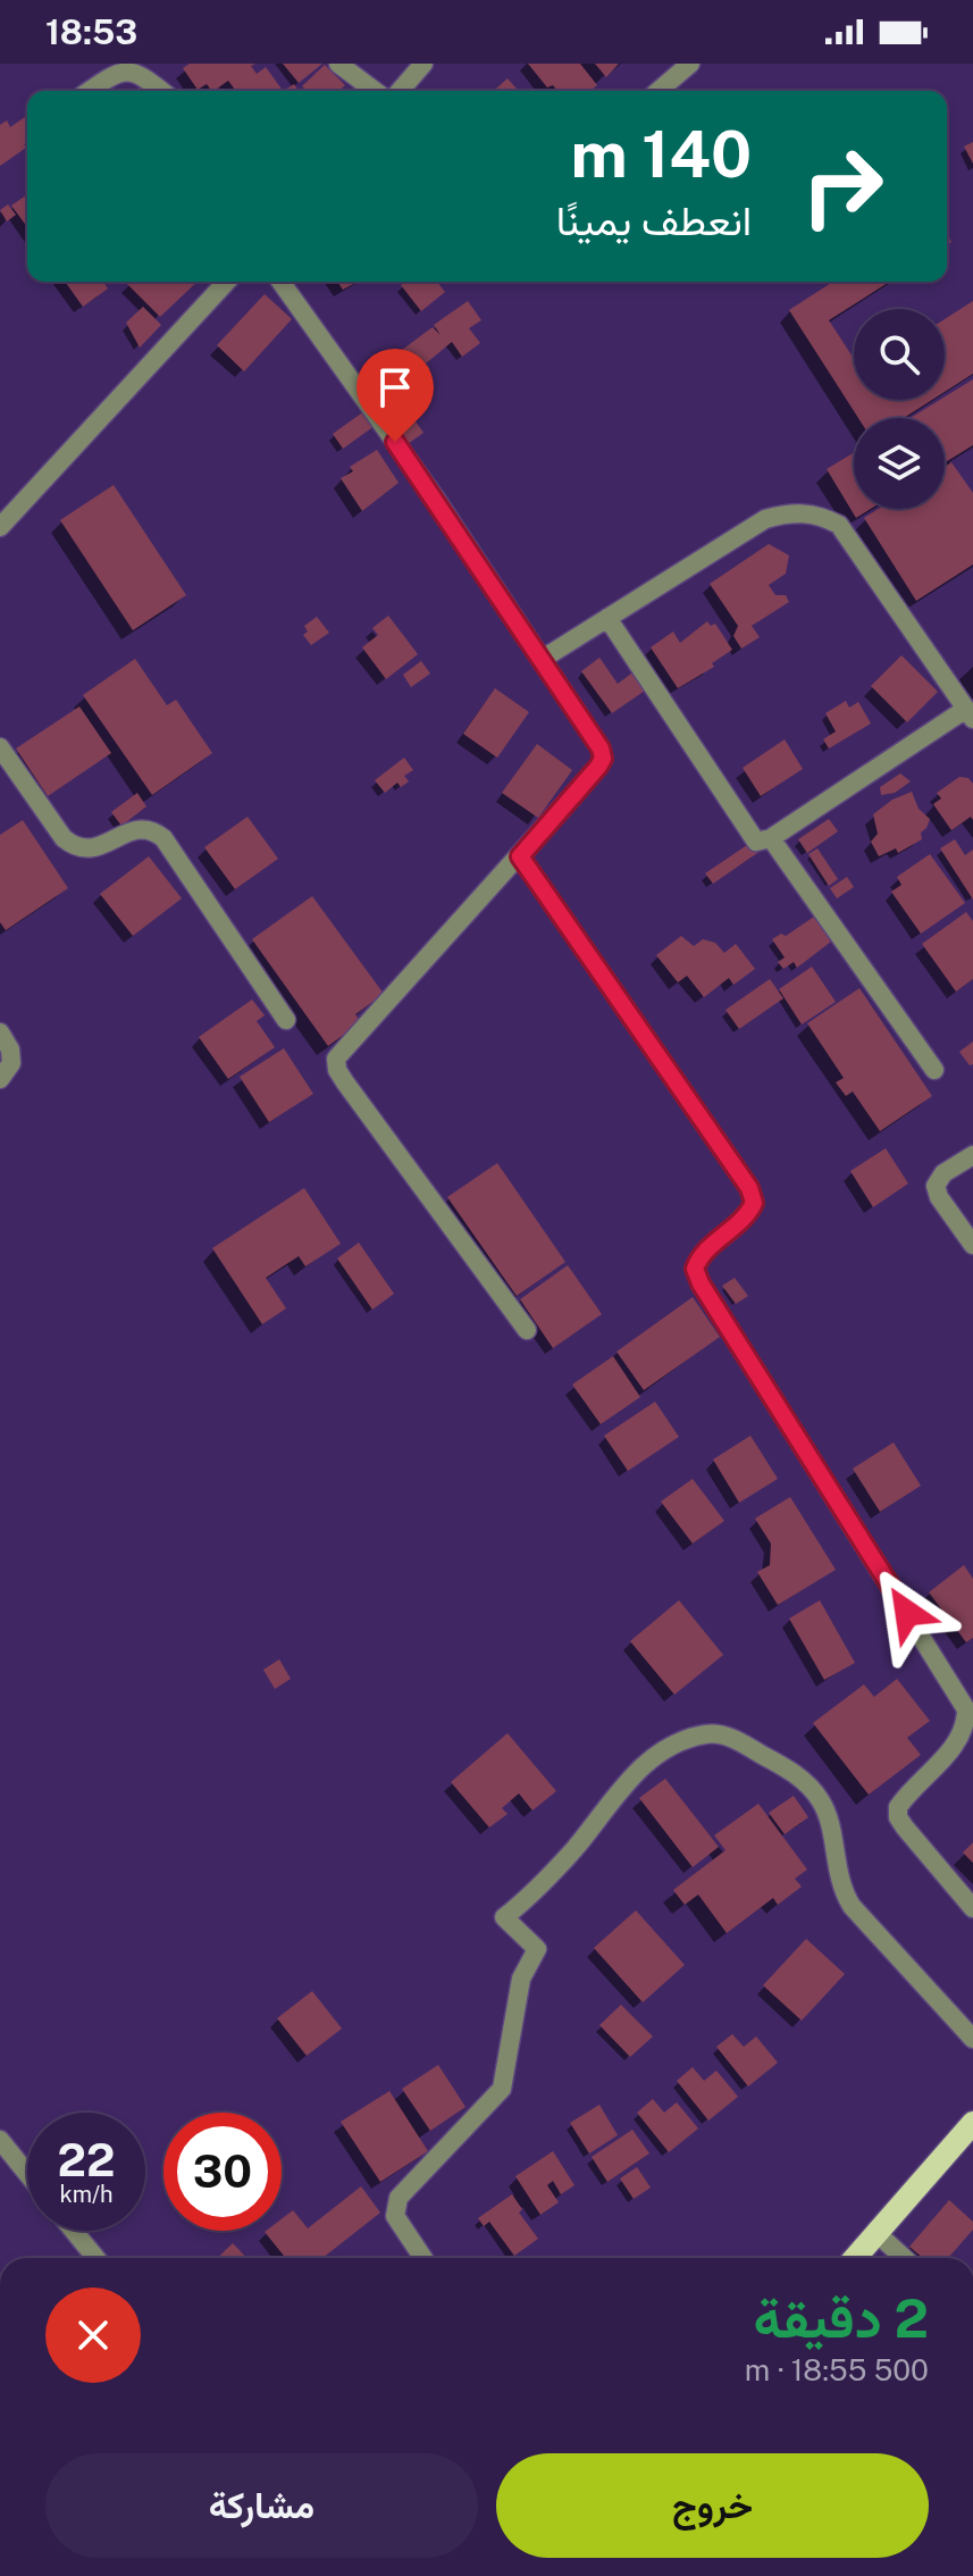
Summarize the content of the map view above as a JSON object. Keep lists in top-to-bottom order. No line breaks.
{"page":{"status":"18:53","turn":["140 m","انعطف يمينًا"],"speed":"22 km/h","limit":"30","heading":["2 دقيقة","500 m · 18:55"],"buttons":["خروج","مشاركة"]}}
